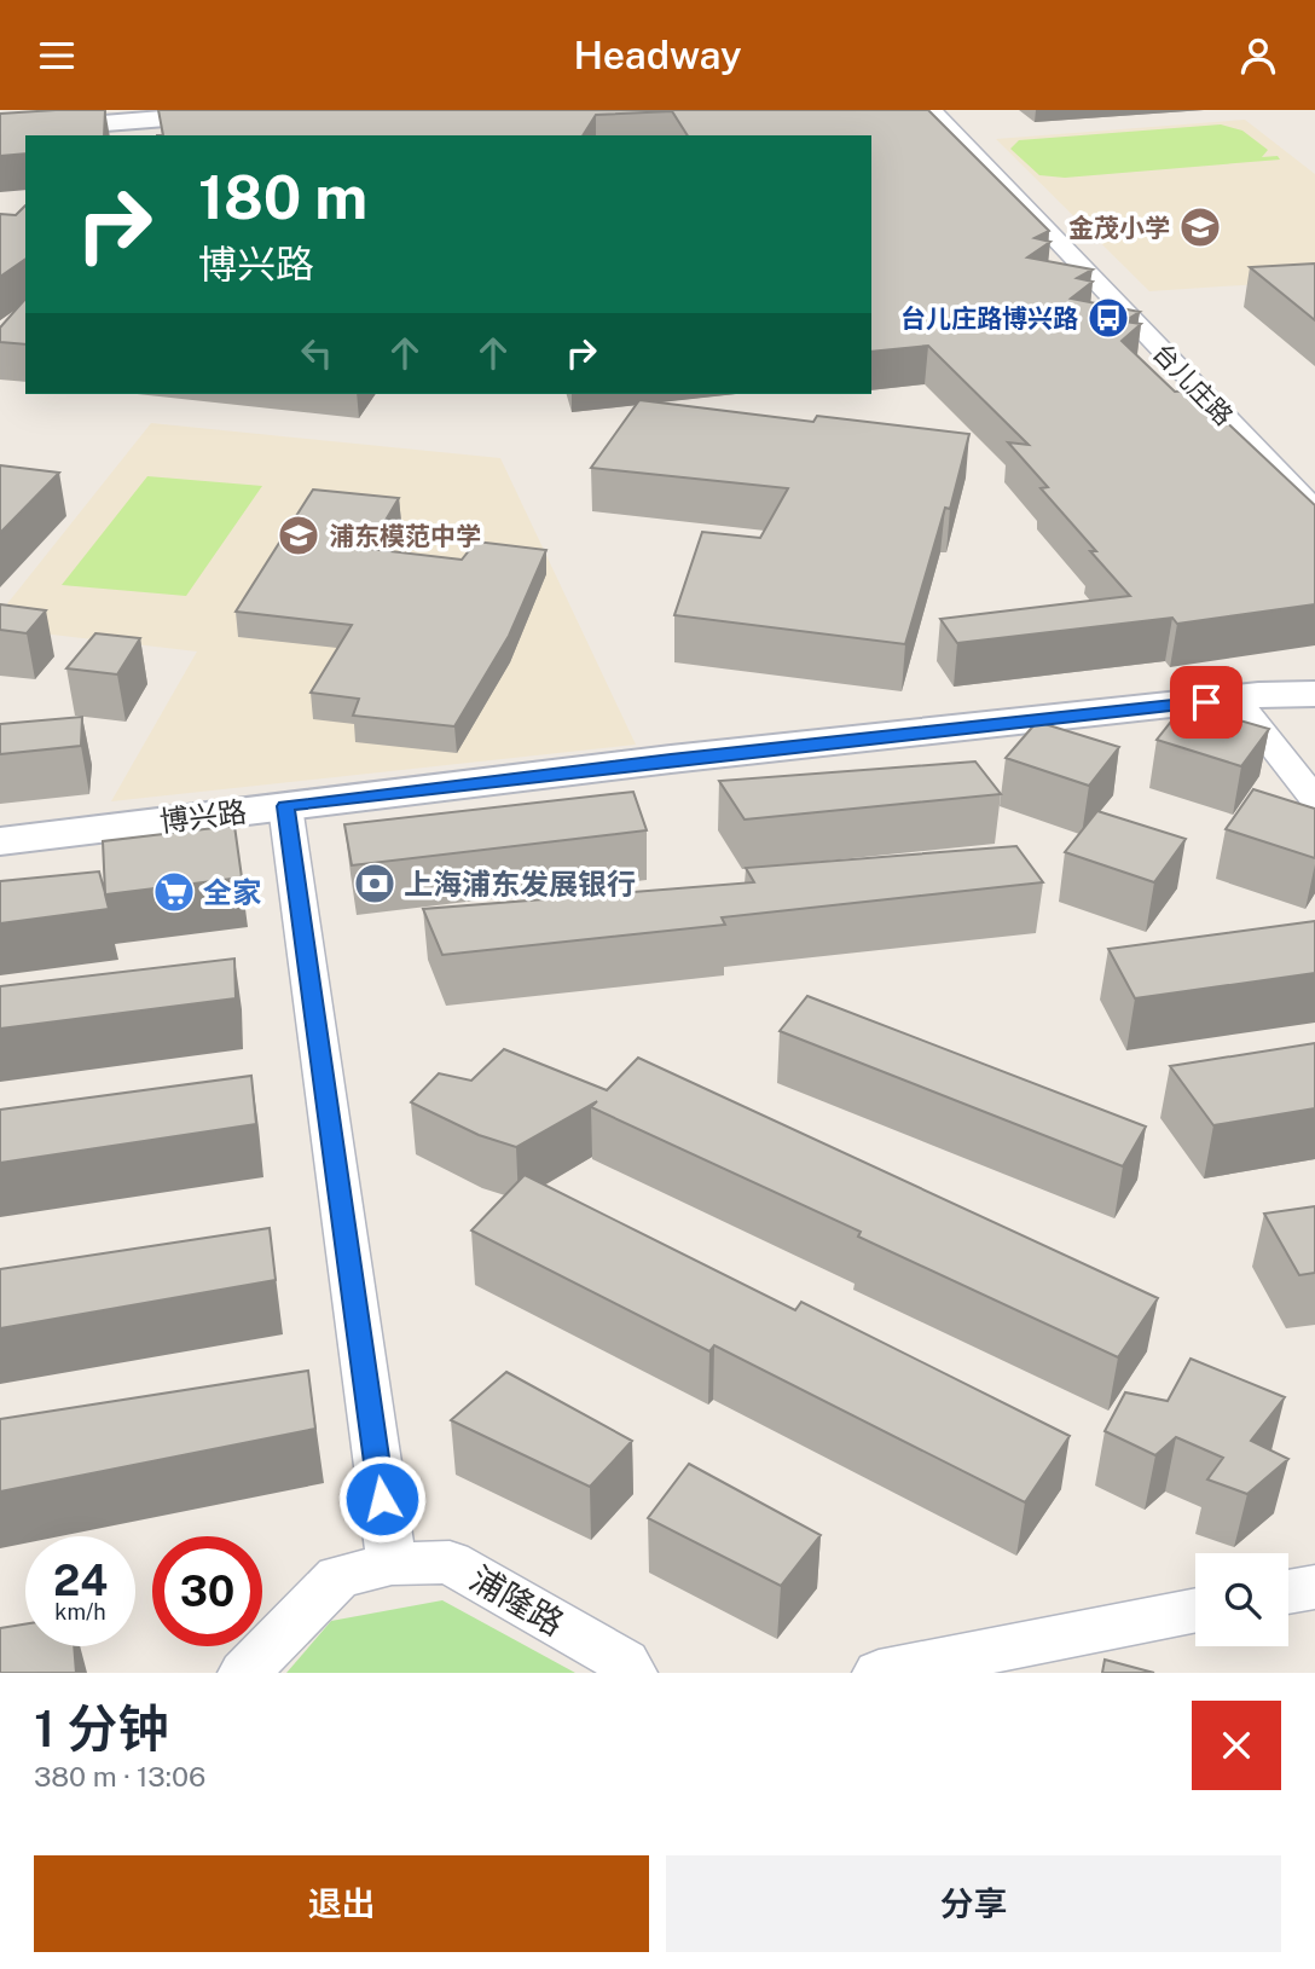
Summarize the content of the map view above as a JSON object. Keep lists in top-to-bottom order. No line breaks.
{"streets":{"street":["台儿庄路","博兴路","浦隆路"]},"places":{"school or university":["金茂小学","浦东模范中学"],"bus stop":["台儿庄路博兴路"],"bank":["上海浦东发展银行"],"supermarket":["全家"]},"page":{"header":"Headway","turn":["180 m","博兴路"],"speed":"24 km/h","limit":"30","heading":["1 分钟","380 m · 13:06"],"buttons":["退出","分享"]}}
